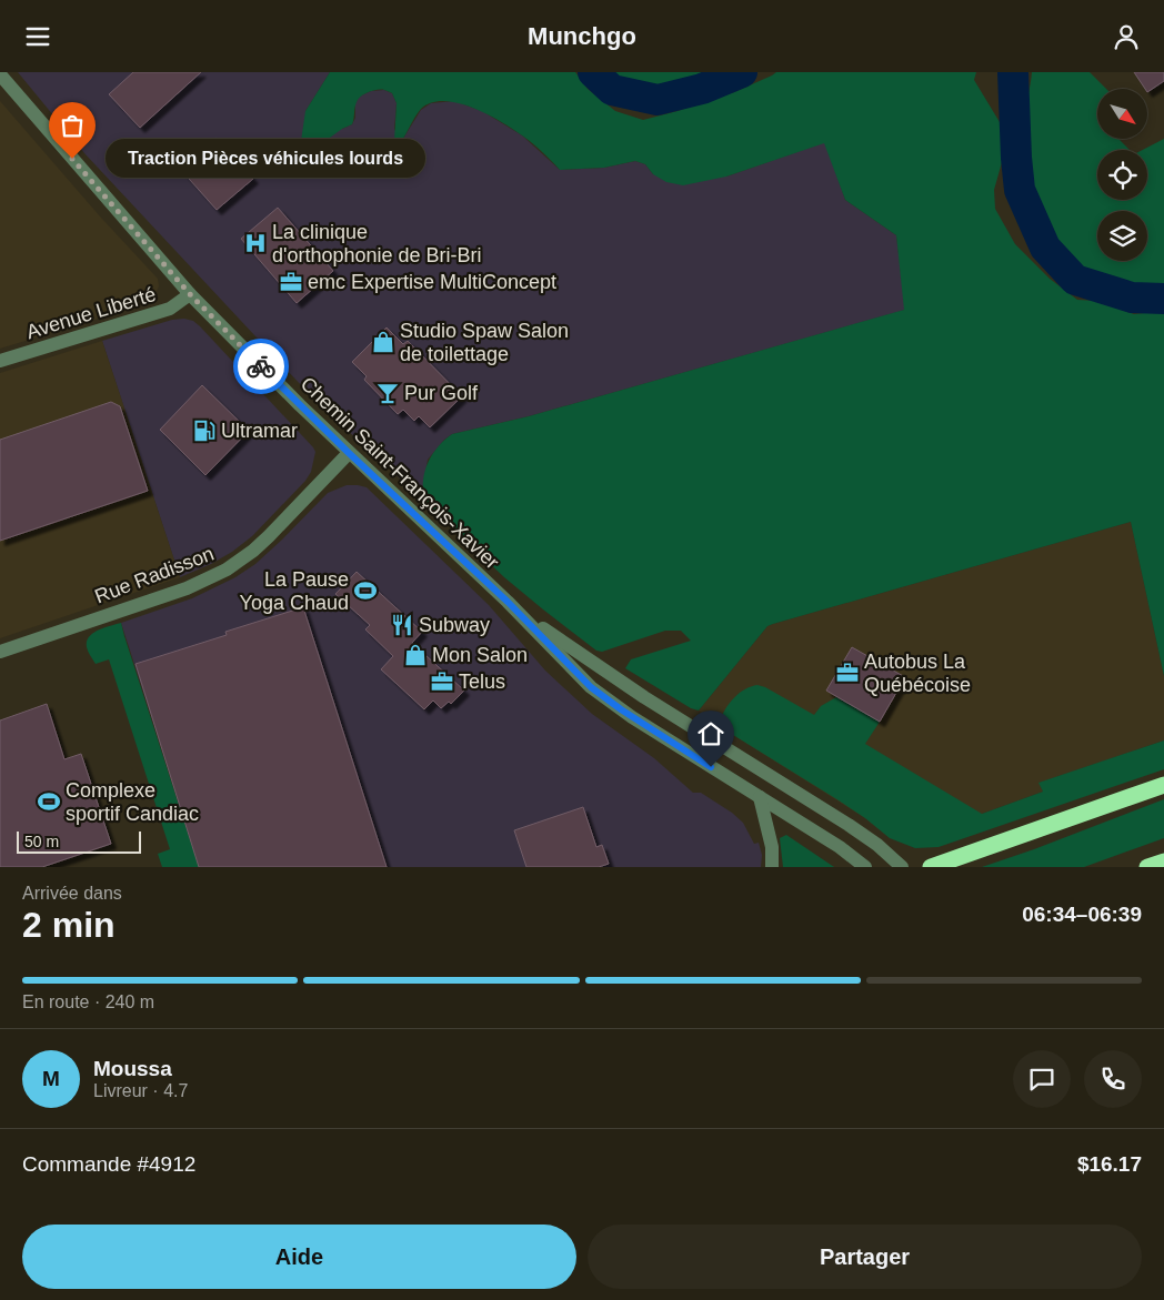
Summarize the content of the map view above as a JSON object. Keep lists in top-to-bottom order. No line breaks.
{"streets":{"street":["Avenue Liberté","Chemin Saint-François-Xavier","Rue Radisson"]},"crossings":[["Avenue Liberté","Chemin Saint-François-Xavier"],["Chemin Saint-François-Xavier","Rue Radisson"]],"places":{"other":["Traction Pièces véhicules lourds"],"hospital":["La clinique d'orthophonie de Bri-Bri"],"office":["emc Expertise MultiConcept","Autobus La Québécoise","Telus"],"shop":["Studio Spaw Salon de toilettage","Mon Salon"],"bar":["Pur Golf"],"fuel station":["Ultramar"],"sports":["La Pause Yoga Chaud","Complexe sportif Candiac"],"restaurant":["Subway"]},"scale_bar":"50 m","north":"bottom right","page":{"header":"Munchgo","bubble":"Traction Pièces véhicules lourds","scale":"50 m","heading":["2 min","Arrivée dans","06:34–06:39"],"panel":["Moussa","Livreur · 4.7","Commande #4912","$16.17"],"bar":"En route · 240 m","round":"M","buttons":["Aide","Partager"]}}
